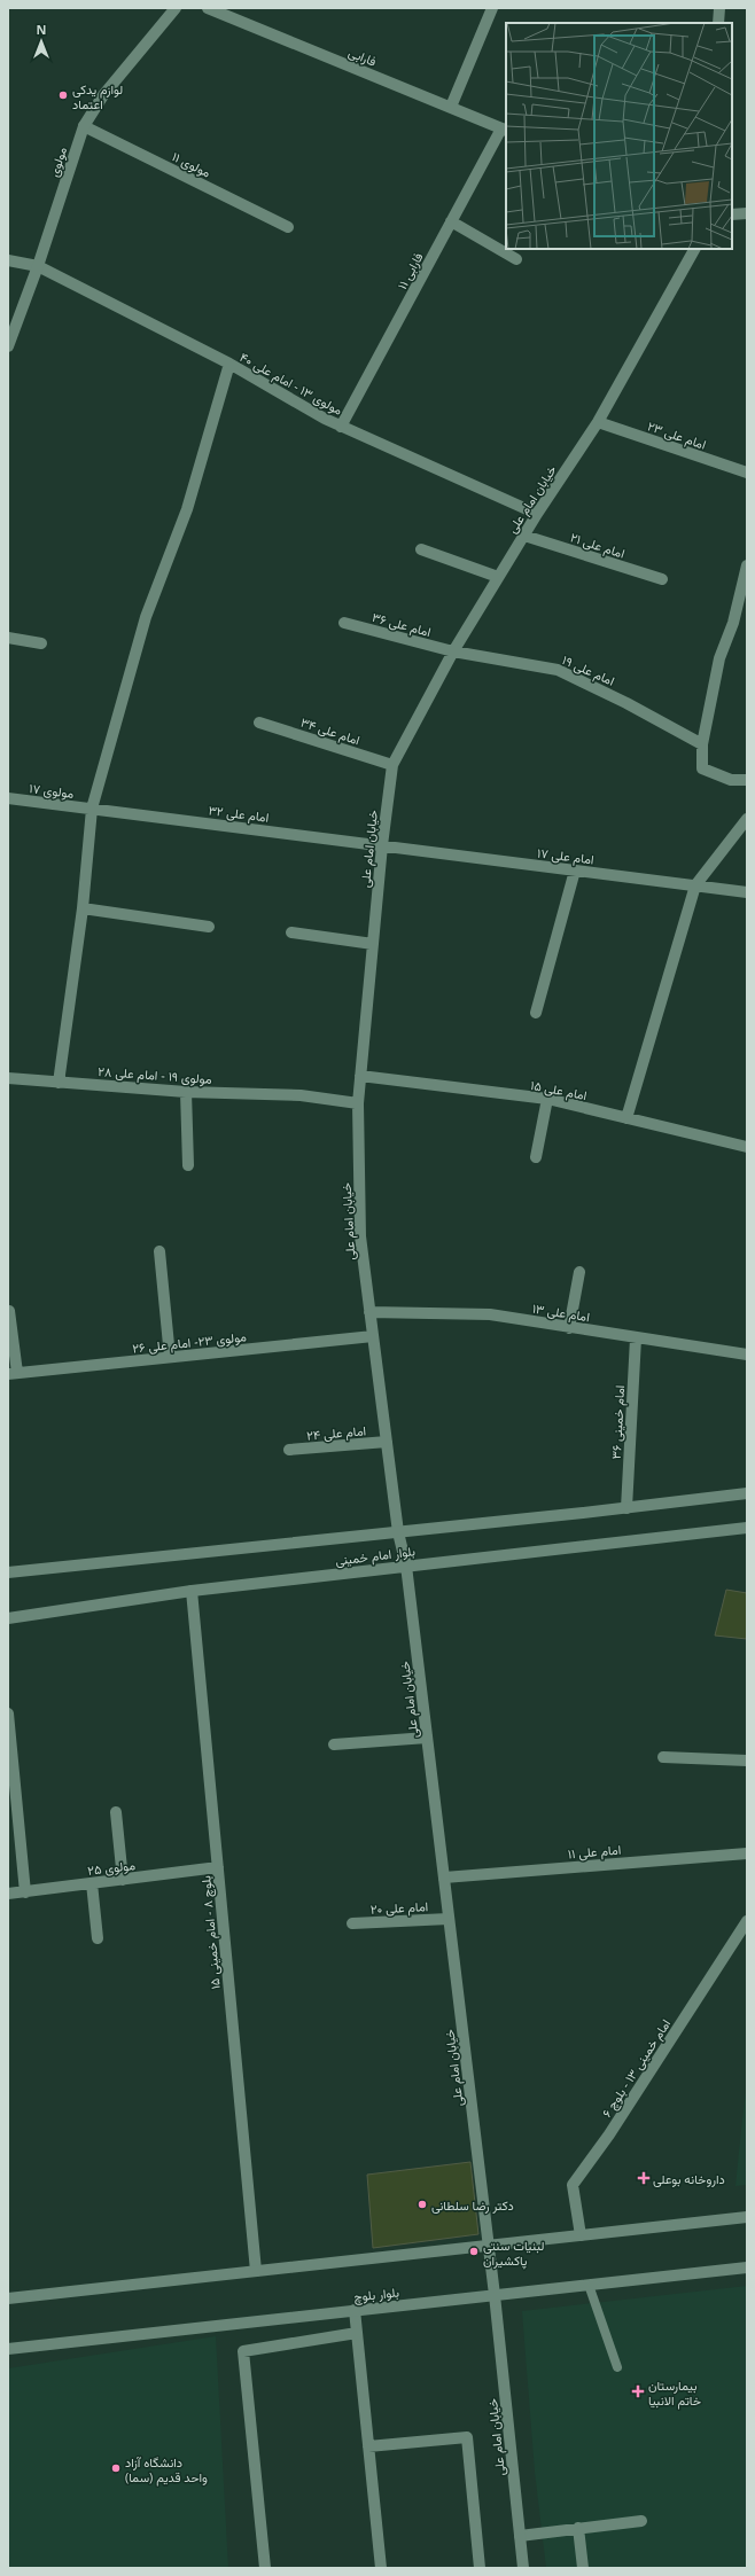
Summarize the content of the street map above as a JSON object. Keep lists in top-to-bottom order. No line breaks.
{"streets":{"street":["فارابی","مولوی","مولوی ۱۱","فارابی ۱۱","مولوی ۱۳ - امام علی ۴۰","امام علی ۲۳","خیابان امام علی","امام علی ۲۱","امام علی ۳۶","امام علی ۱۹","امام علی ۳۴","مولوی ۱۷","امام علی ۳۲","امام علی ۱۷","مولوی ۱۹ - امام علی ۲۸","امام علی ۱۵","امام علی ۱۳","مولوی ۲۳- امام علی ۲۶","امام خمینی ۳۶","امام علی ۲۴","بلوار امام خمینی","امام علی ۱۱","مولوی ۲۵","امام علی ۲۰","بلوچ ۸ - امام خمینی ۱۵","امام خمینی ۱۳ - بلوچ ۶","بلوار بلوچ"]},"crossings":[["فارابی","فارابی ۱۱"],["مولوی","مولوی ۱۱"],["مولوی","مولوی ۱۳ - امام علی ۴۰"],["فارابی ۱۱","مولوی ۱۳ - امام علی ۴۰"],["مولوی ۱۳ - امام علی ۴۰","خیابان امام علی"],["امام علی ۲۳","خیابان امام علی"],["خیابان امام علی","امام علی ۲۱"],["خیابان امام علی","امام علی ۳۶"],["خیابان امام علی","امام علی ۱۹"],["خیابان امام علی","امام علی ۳۴"],["خیابان امام علی","امام علی ۳۲"],["خیابان امام علی","امام علی ۱۷"],["خیابان امام علی","مولوی ۱۹ - امام علی ۲۸"],["خیابان امام علی","امام علی ۱۵"],["خیابان امام علی","امام علی ۱۳"],["خیابان امام علی","مولوی ۲۳- امام علی ۲۶"],["خیابان امام علی","امام علی ۲۴"],["خیابان امام علی","بلوار امام خمینی"],["خیابان امام علی","امام علی ۱۱"],["خیابان امام علی","امام علی ۲۰"],["خیابان امام علی","بلوار بلوچ"],["امام علی ۳۶","امام علی ۱۹"],["مولوی ۱۷","امام علی ۳۲"],["امام علی ۳۲","امام علی ۱۷"],["امام علی ۱۳","امام خمینی ۳۶"],["امام خمینی ۳۶","بلوار امام خمینی"],["بلوار امام خمینی","بلوچ ۸ - امام خمینی ۱۵"],["مولوی ۲۵","بلوچ ۸ - امام خمینی ۱۵"]],"places":{"other":["لوازم یدکی اعتماد","دکتر رضا سلطانی","لبنیات سنتی پاکشیران","دانشگاه آزاد واحد قدیم (سما)"],"health":["داروخانه بوعلی","بیمارستان خاتم الانبیا"]},"north":"top"}
